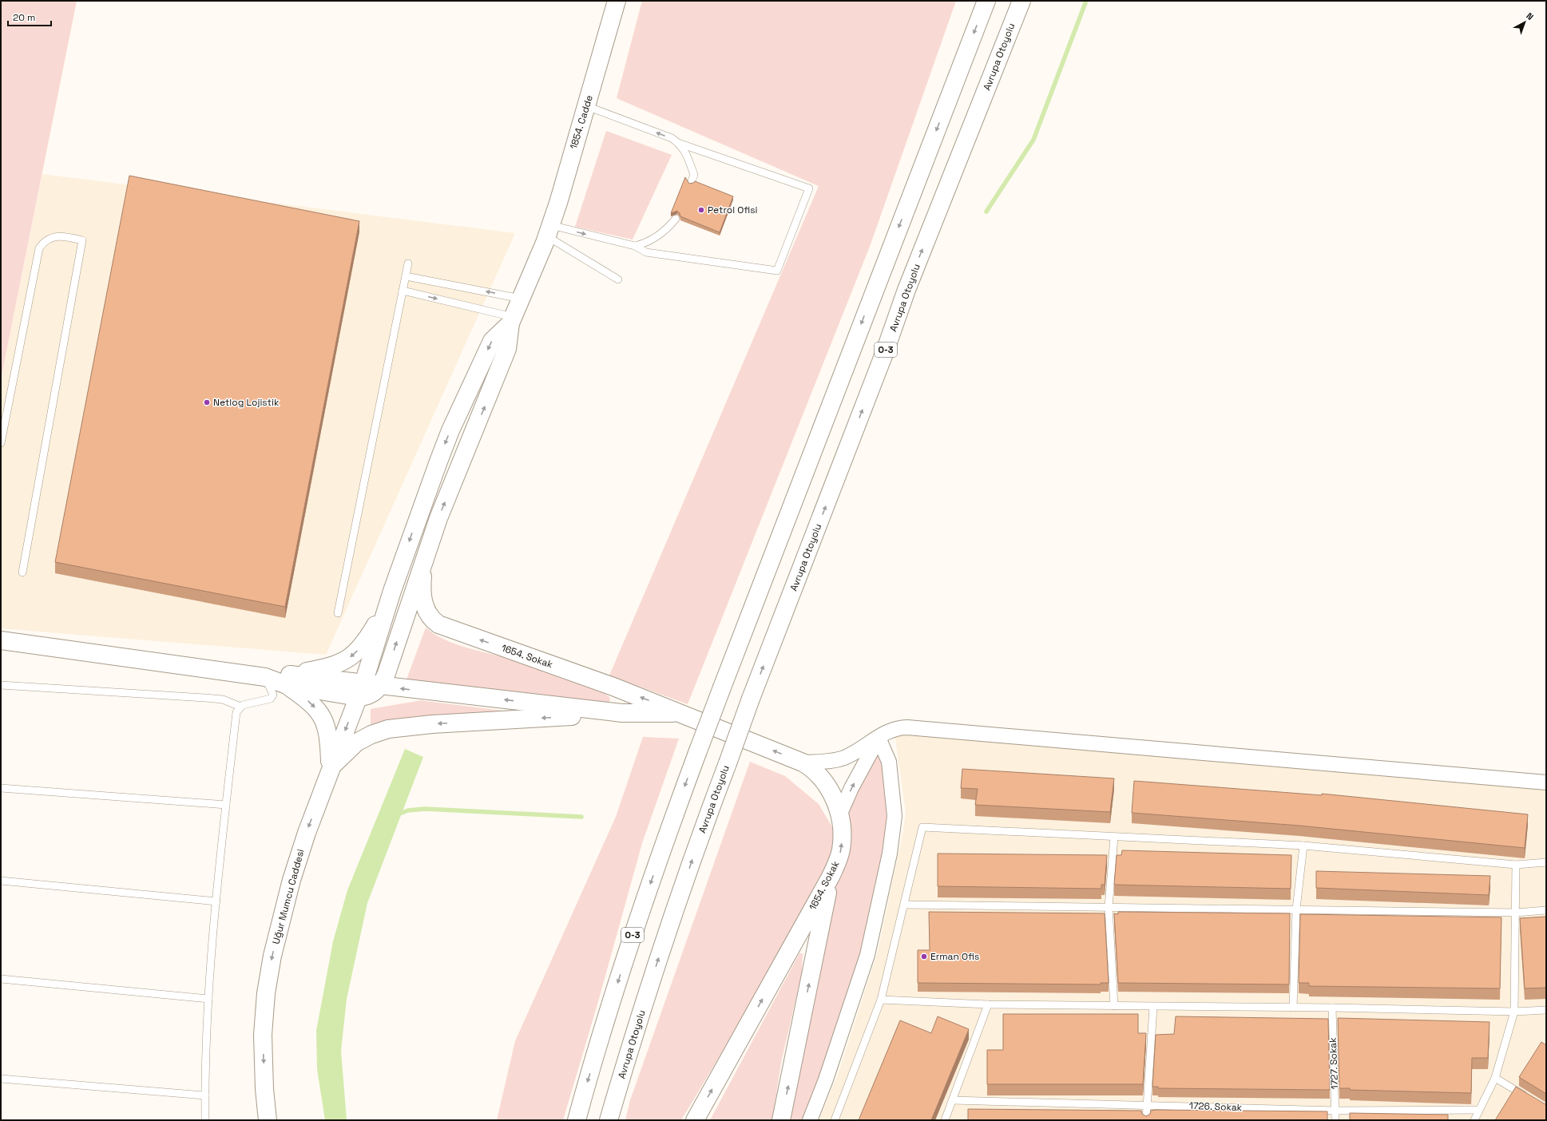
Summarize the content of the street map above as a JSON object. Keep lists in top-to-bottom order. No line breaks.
{"streets":{"main road":["Avrupa Otoyolu","1854. Cadde","O-3","1654. Sokak","Uğur Mumcu Caddesi"],"lane":["1727. Sokak","1726. Sokak"]},"crossings":[["1654. Sokak","Uğur Mumcu Caddesi"],["1727. Sokak","1726. Sokak"]],"one_way":["Uğur Mumcu Caddesi"],"places":["Petrol Ofisi","Netlog Lojistik","Erman Ofis"],"scale_bar":"20 m","north":"top right"}
